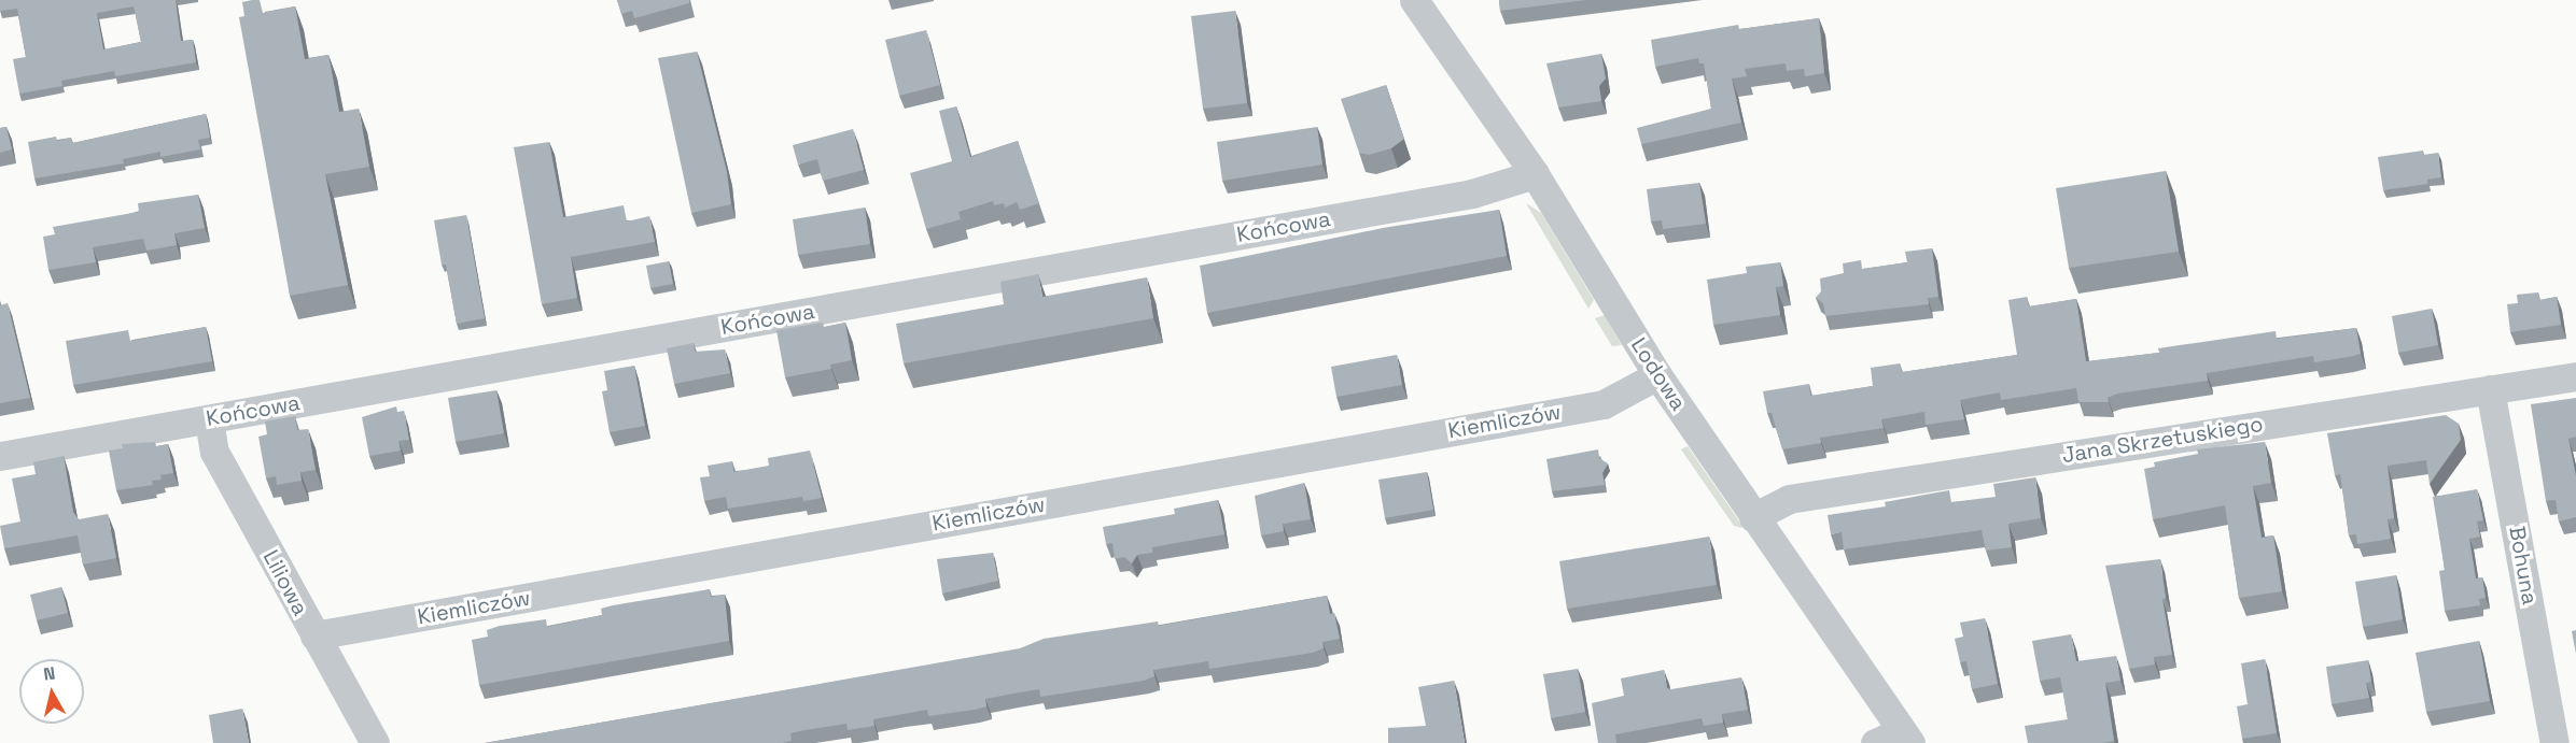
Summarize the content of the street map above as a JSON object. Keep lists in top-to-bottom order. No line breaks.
{"streets":{"street":["Końcowa","Lodowa","Kiemliczów","Jana Skrzetuskiego","Bohuna","Liliowa"]},"crossings":[["Końcowa","Lodowa"],["Końcowa","Liliowa"],["Lodowa","Kiemliczów"],["Lodowa","Jana Skrzetuskiego"],["Kiemliczów","Liliowa"],["Jana Skrzetuskiego","Bohuna"]],"north":"top"}
